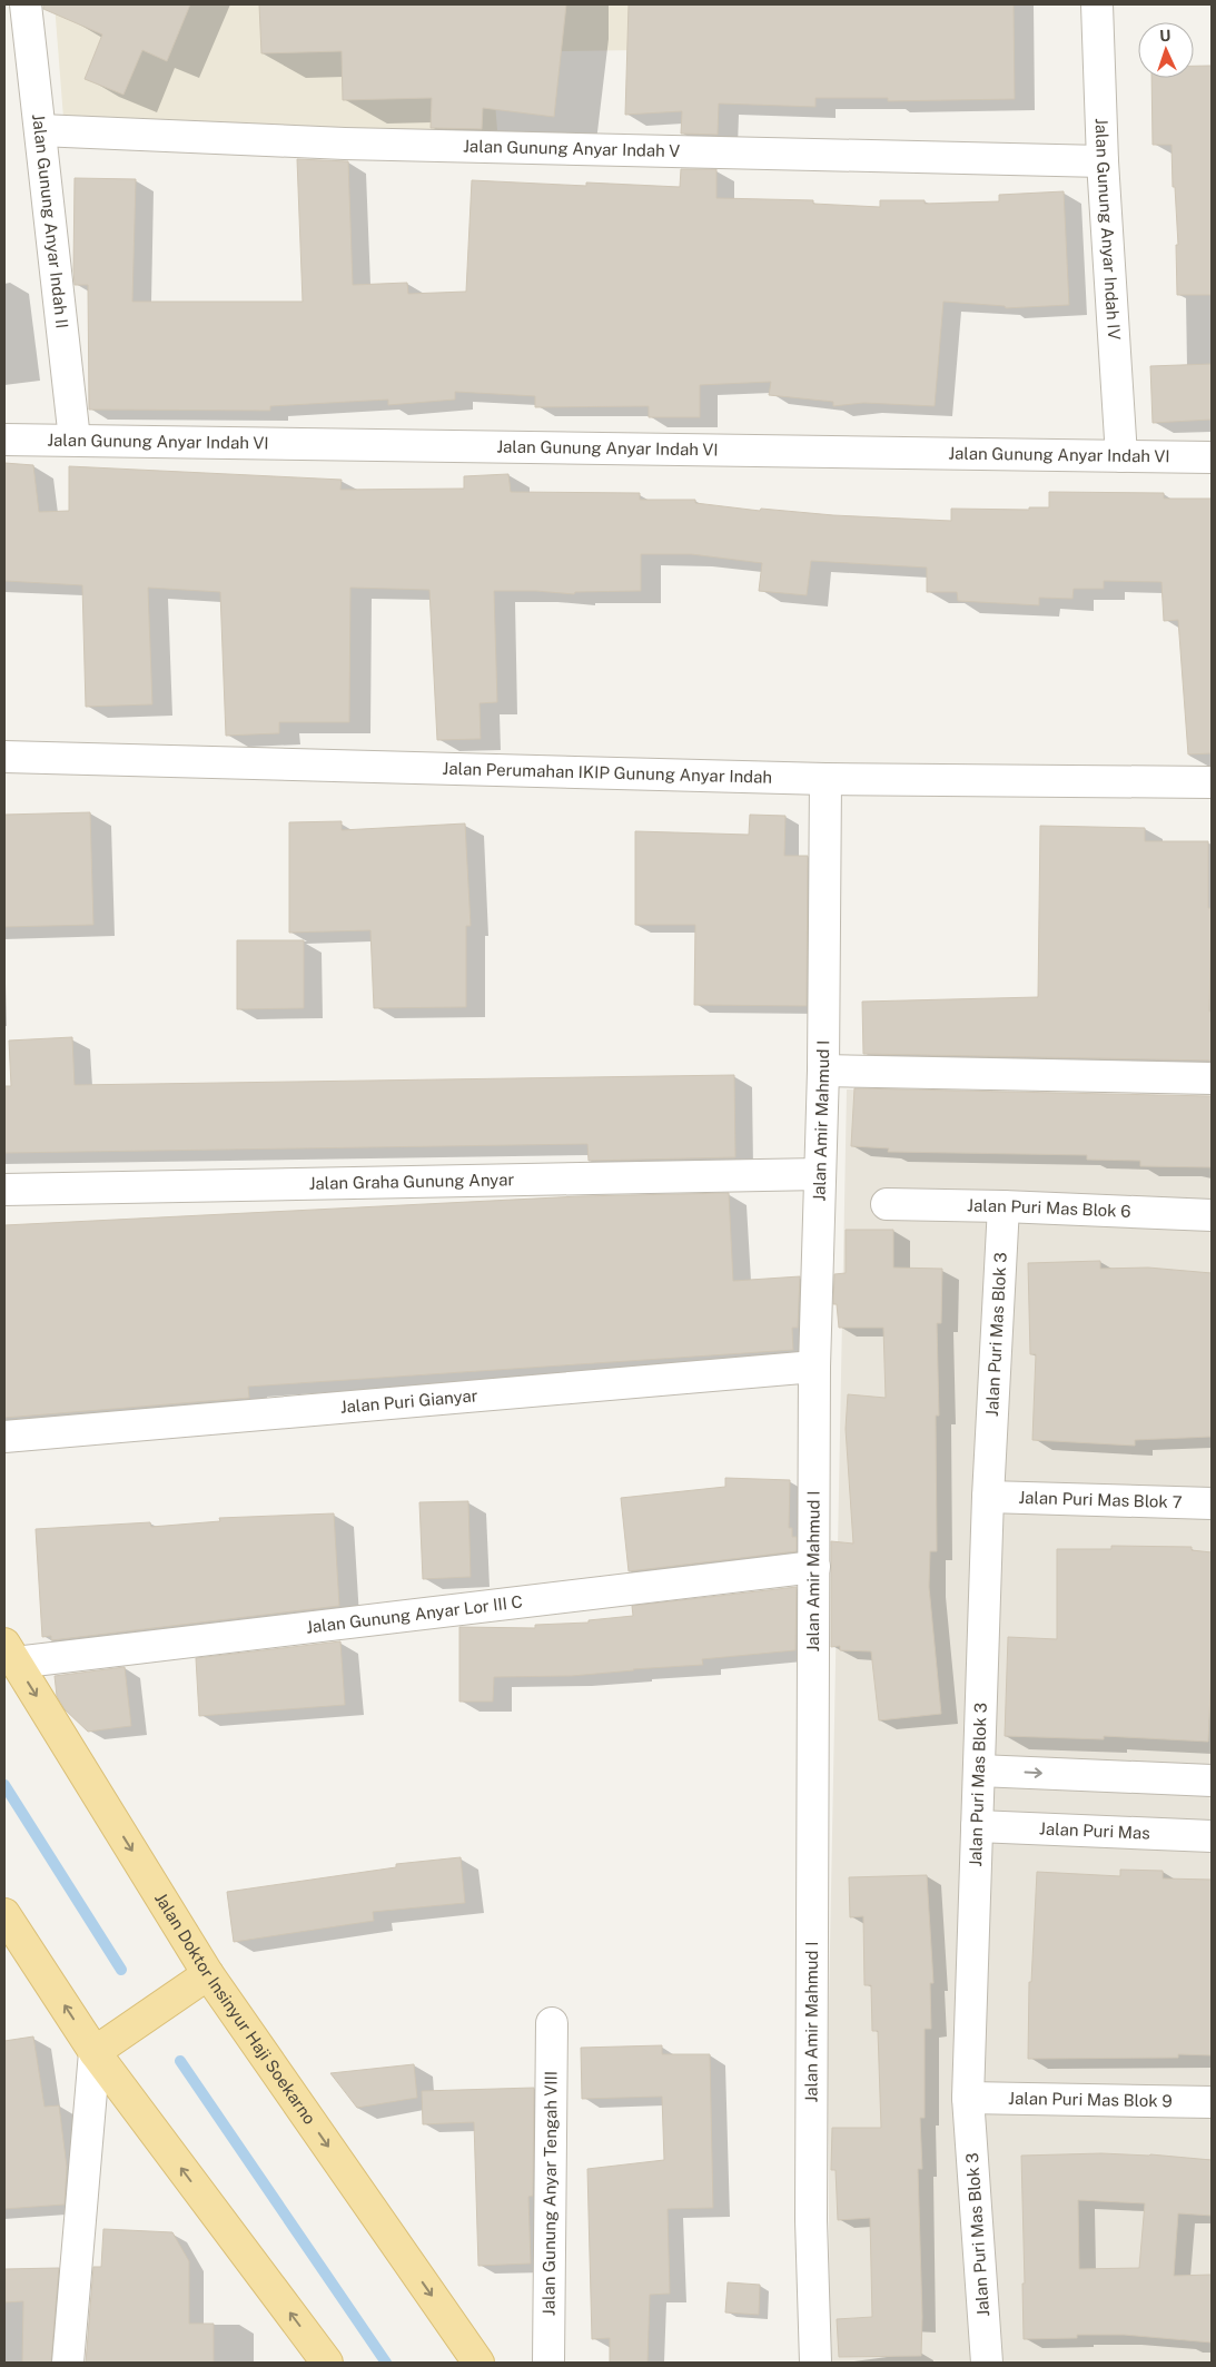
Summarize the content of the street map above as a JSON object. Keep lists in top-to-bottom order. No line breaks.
{"streets":{"main road":["Jalan Doktor Insinyur Haji Soekarno"],"street":["Jalan Gunung Anyar Indah V","Jalan Gunung Anyar Indah II","Jalan Gunung Anyar Indah IV","Jalan Gunung Anyar Indah VI","Jalan Perumahan IKIP Gunung Anyar Indah","Jalan Amir Mahmud I","Jalan Graha Gunung Anyar","Jalan Puri Mas Blok 6","Jalan Puri Mas Blok 3","Jalan Puri Gianyar","Jalan Puri Mas Blok 7","Jalan Gunung Anyar Lor III C","Jalan Puri Mas","Jalan Puri Mas Blok 9","Jalan Gunung Anyar Tengah VIII"]},"crossings":[["Jalan Gunung Anyar Indah V","Jalan Gunung Anyar Indah II"],["Jalan Gunung Anyar Indah V","Jalan Gunung Anyar Indah IV"],["Jalan Gunung Anyar Indah II","Jalan Gunung Anyar Indah VI"],["Jalan Gunung Anyar Indah IV","Jalan Gunung Anyar Indah VI"],["Jalan Perumahan IKIP Gunung Anyar Indah","Jalan Amir Mahmud I"],["Jalan Amir Mahmud I","Jalan Graha Gunung Anyar"],["Jalan Amir Mahmud I","Jalan Puri Gianyar"],["Jalan Amir Mahmud I","Jalan Gunung Anyar Lor III C"],["Jalan Puri Mas Blok 6","Jalan Puri Mas Blok 3"],["Jalan Puri Mas Blok 3","Jalan Puri Mas Blok 7"],["Jalan Puri Mas Blok 3","Jalan Puri Mas"],["Jalan Puri Mas Blok 3","Jalan Puri Mas Blok 9"],["Jalan Gunung Anyar Lor III C","Jalan Doktor Insinyur Haji Soekarno"]],"north":"top"}
